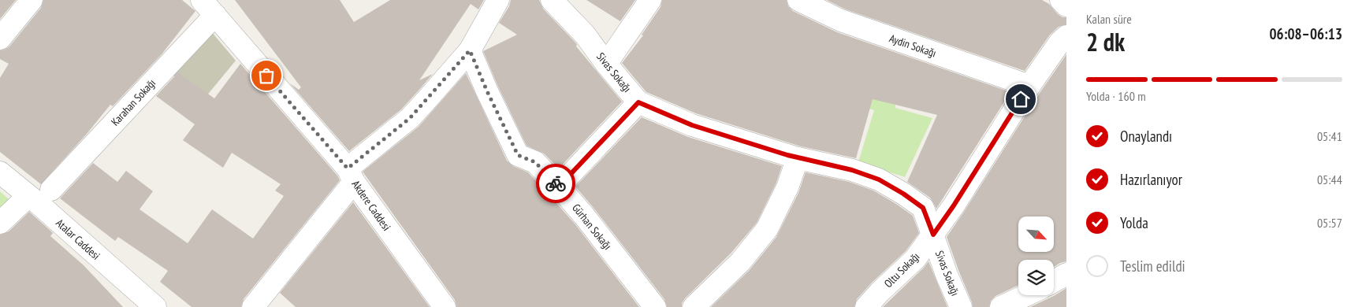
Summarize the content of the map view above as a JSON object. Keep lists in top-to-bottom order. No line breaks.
{"streets":{"street":["Aydin Sokağı","Sivas Sokağı","Karahan Sokağı","Akdere Caddesi","Gürhan Sokağı","Atalar Caddesi","Oltu Sokağı"]},"crossings":[["Aydin Sokağı","Oltu Sokağı"],["Sivas Sokağı","Oltu Sokağı"],["Karahan Sokağı","Akdere Caddesi"]],"north":"bottom right","page":{"heading":["2 dk","Kalan süre","06:08–06:13"],"bar":"Yolda · 160 m","list":[["Onaylandı","05:41"],["Hazırlanıyor","05:44"],["Yolda","05:57"],"Teslim edildi"]}}
